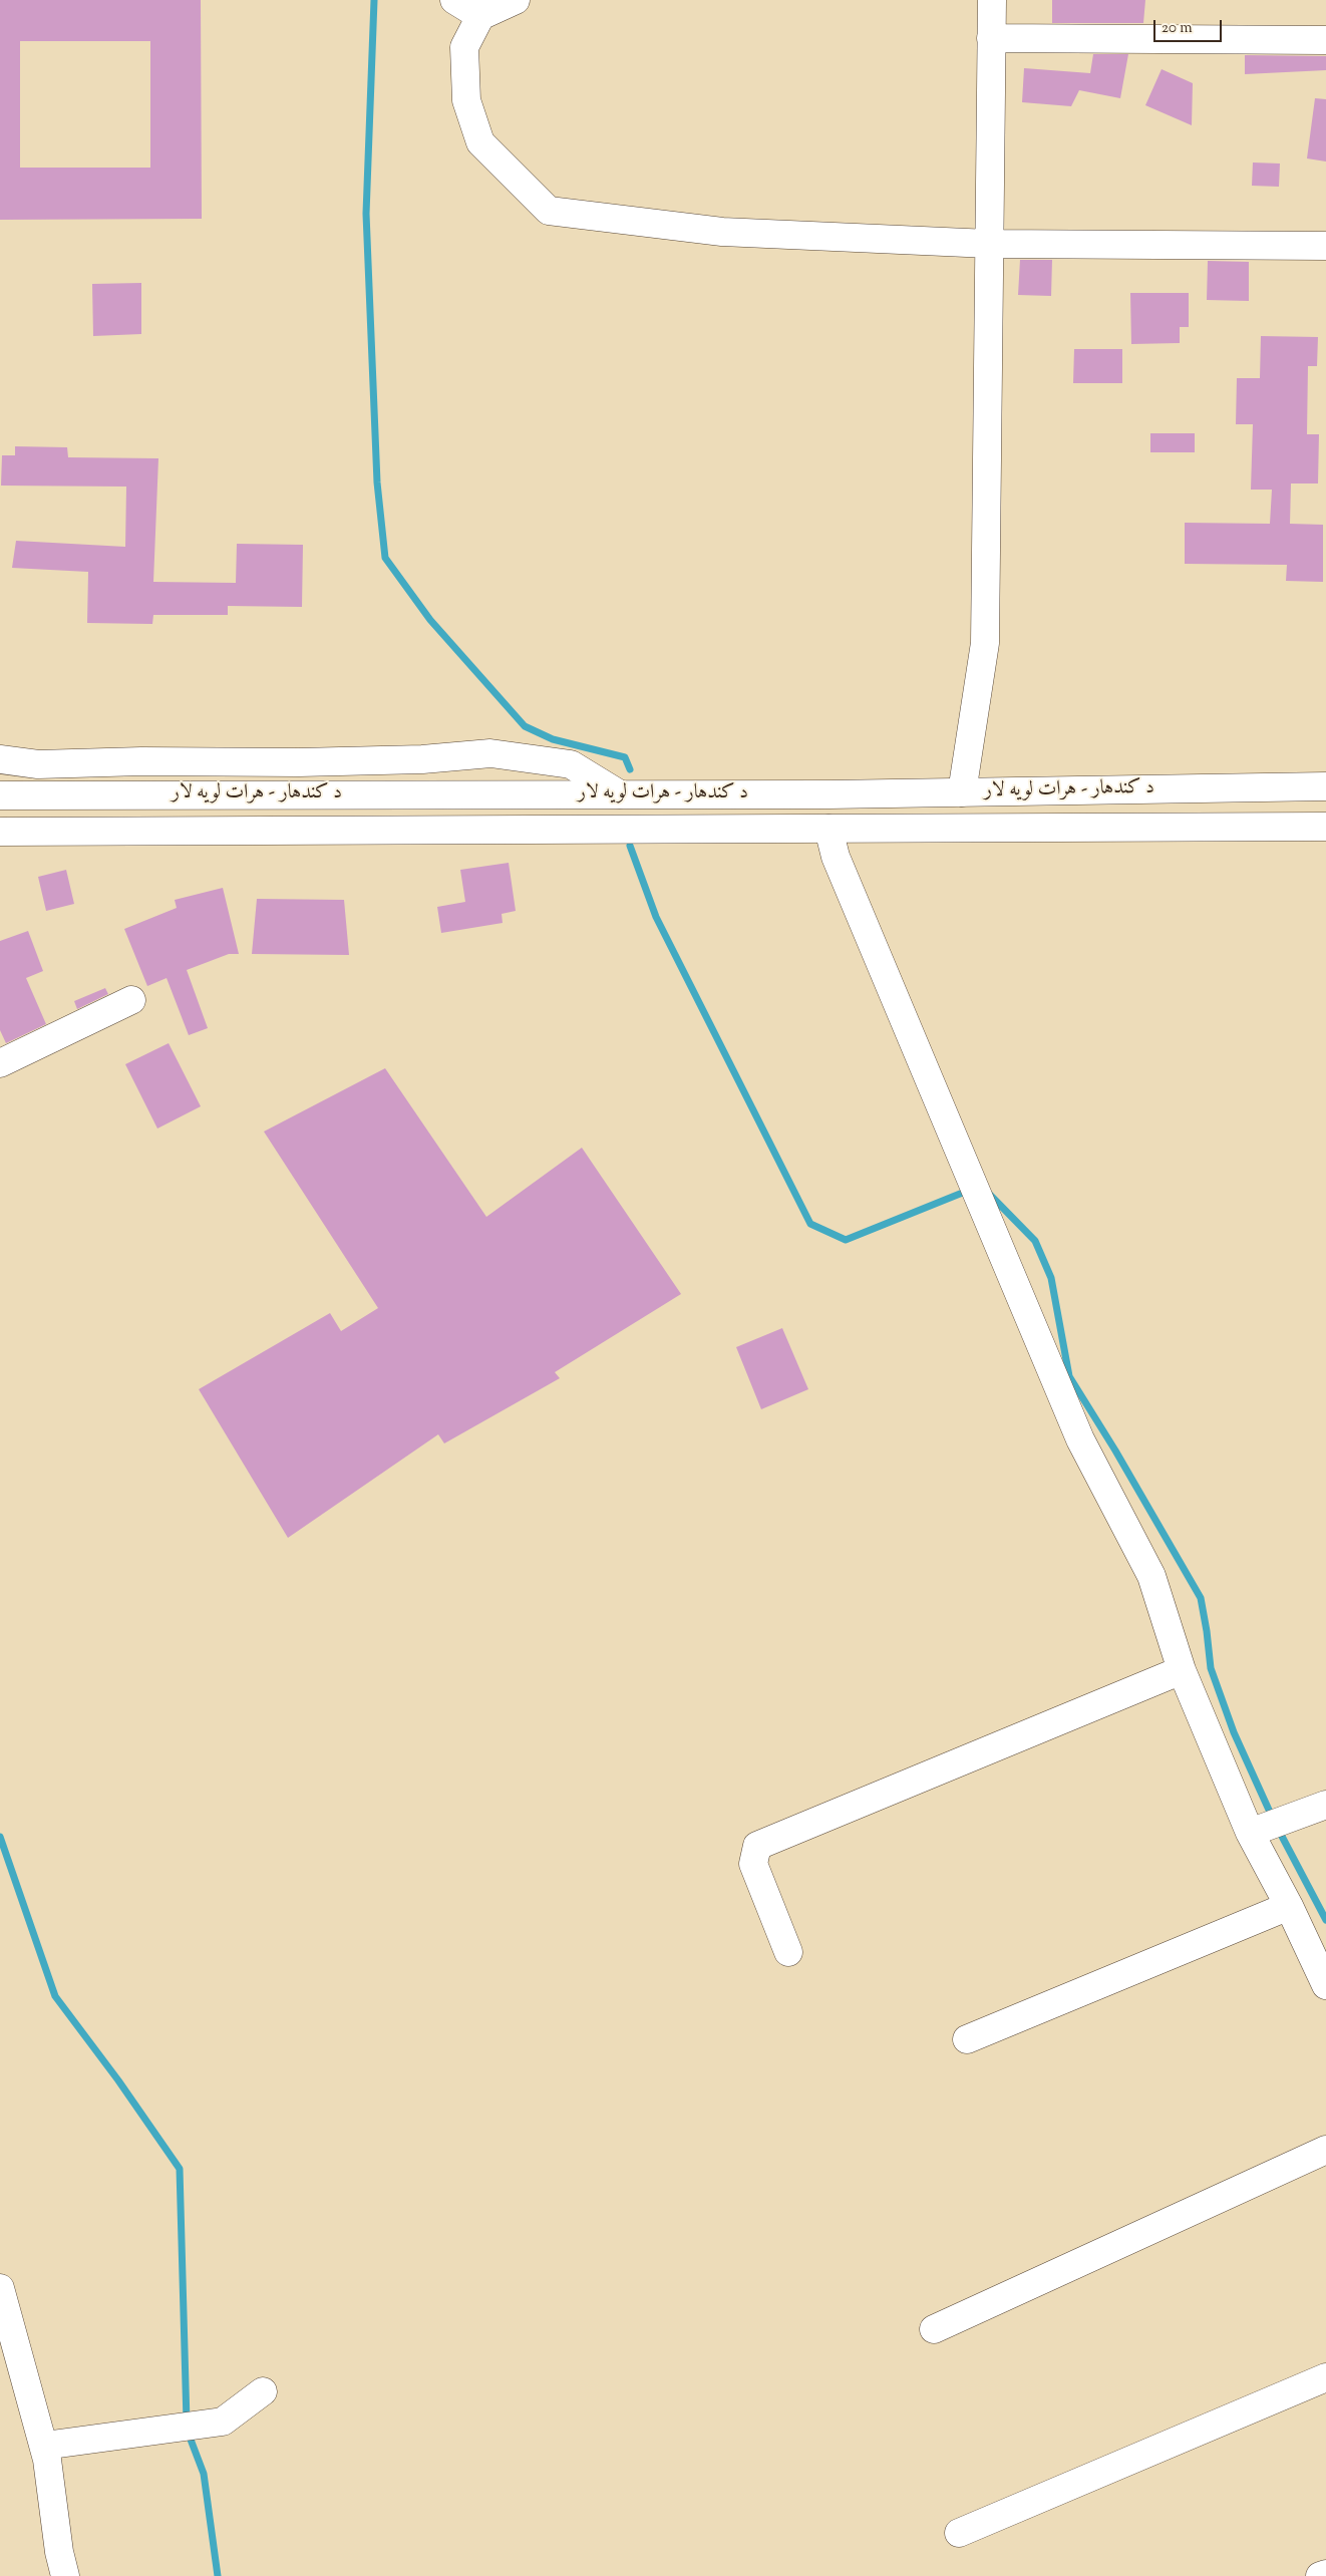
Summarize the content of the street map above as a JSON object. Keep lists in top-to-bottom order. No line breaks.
{"streets":{"main road":["د کندهار - هرات لويه لار"]},"scale_bar":"20 m"}
